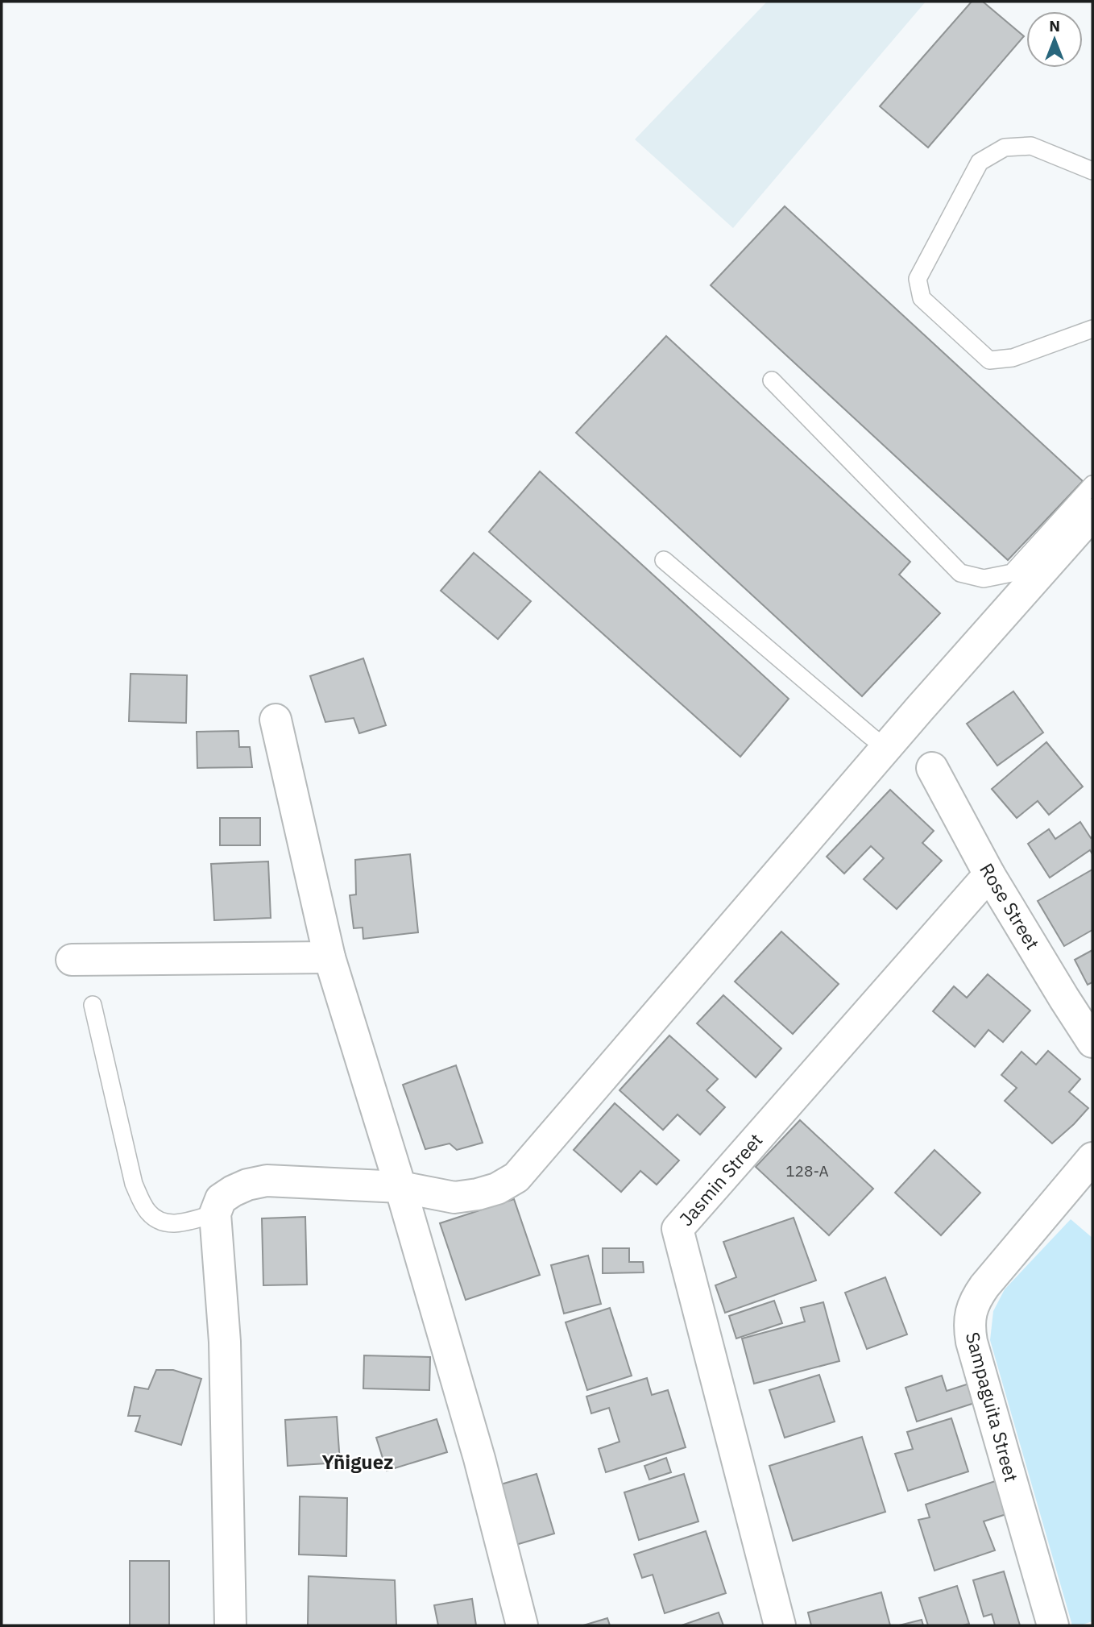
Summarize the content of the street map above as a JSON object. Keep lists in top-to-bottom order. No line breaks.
{"streets":{"street":["Rose Street","Jasmin Street","Sampaguita Street"]},"crossings":[["Rose Street","Jasmin Street"]],"districts":["Yñiguez"],"house_numbers":["128-A"],"north":"top"}
